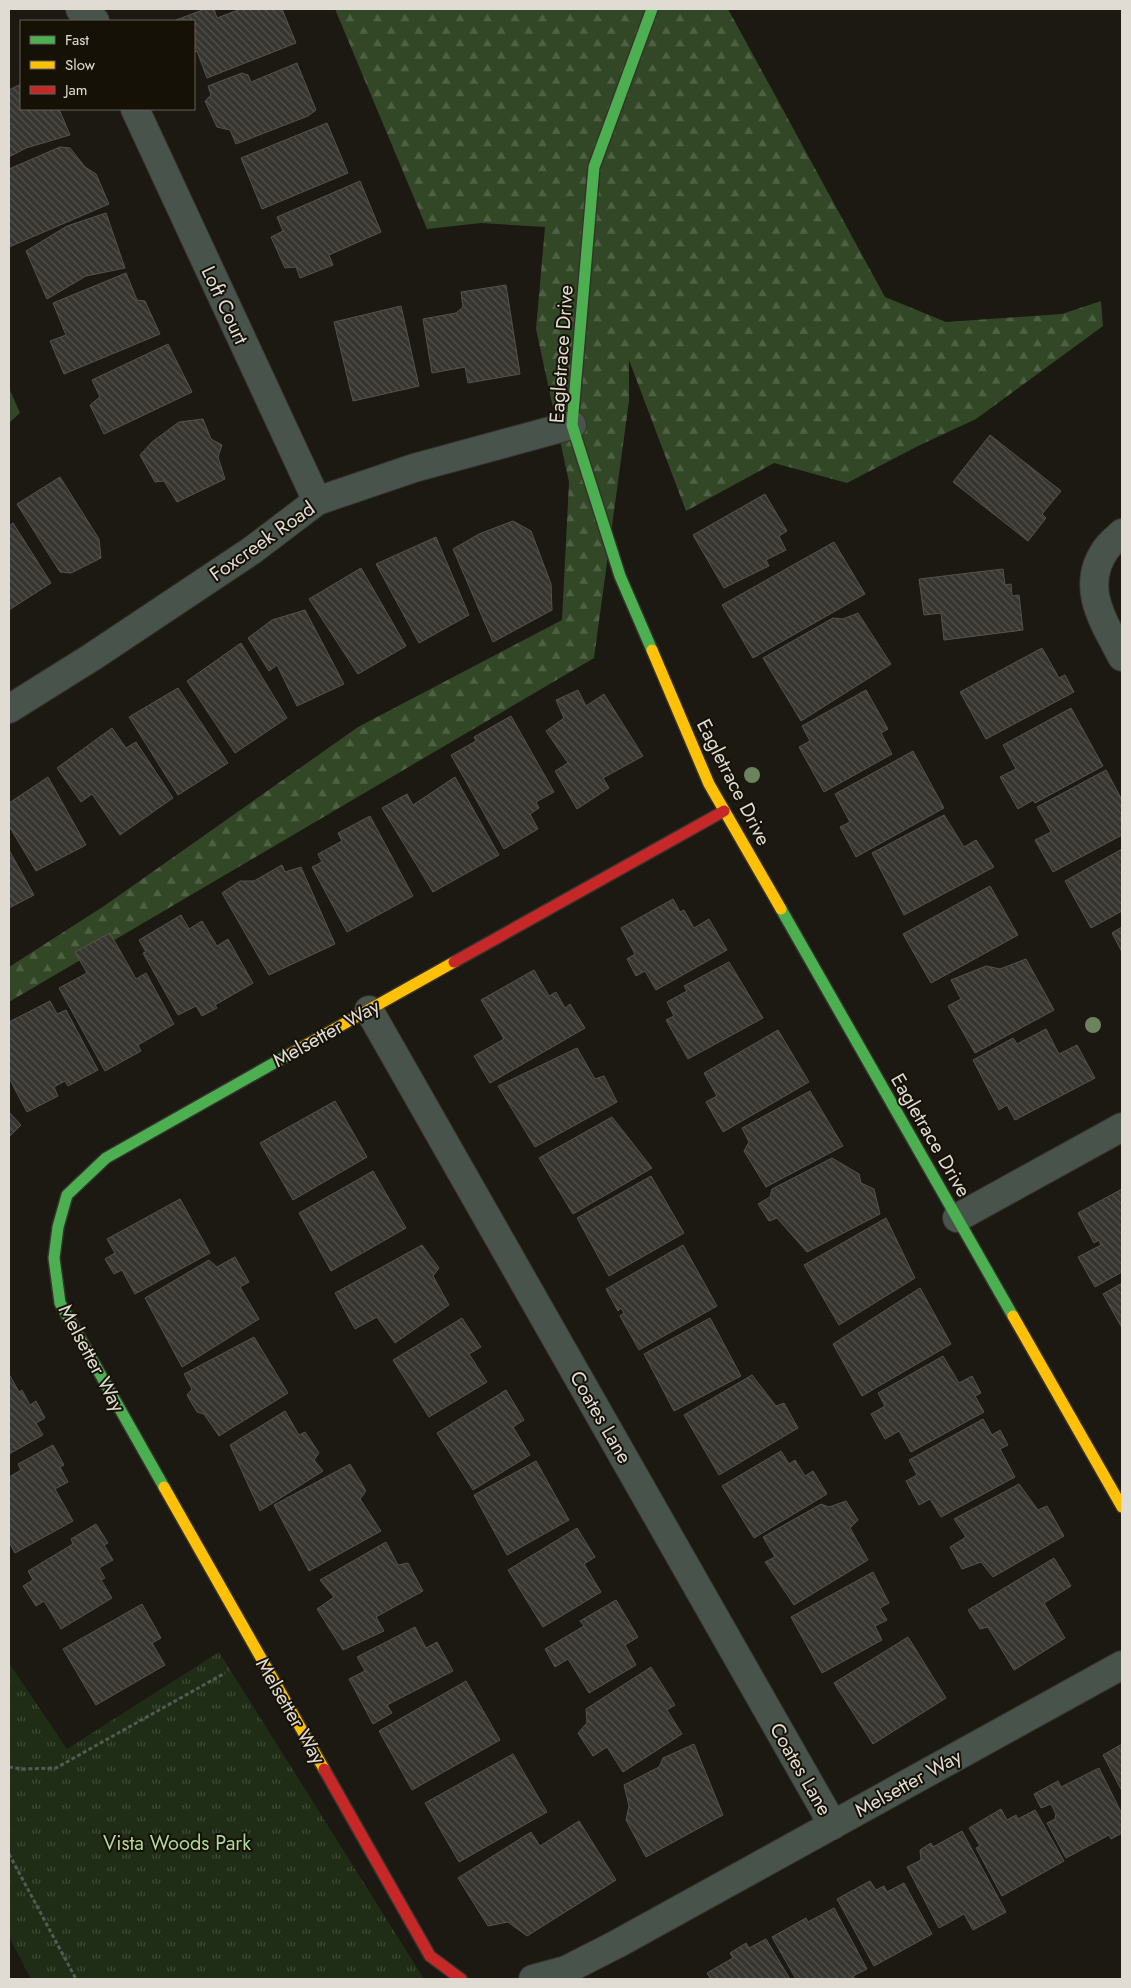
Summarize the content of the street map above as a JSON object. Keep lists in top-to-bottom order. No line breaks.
{"streets":{"street":["Loft Court","Eagletrace Drive","Foxcreek Road","Melsetter Way","Coates Lane"]},"crossings":[["Loft Court","Foxcreek Road"],["Eagletrace Drive","Foxcreek Road"],["Eagletrace Drive","Melsetter Way"],["Melsetter Way","Coates Lane"]],"parks":["Vista Woods Park"],"legend":["Fast","Slow","Jam"]}
